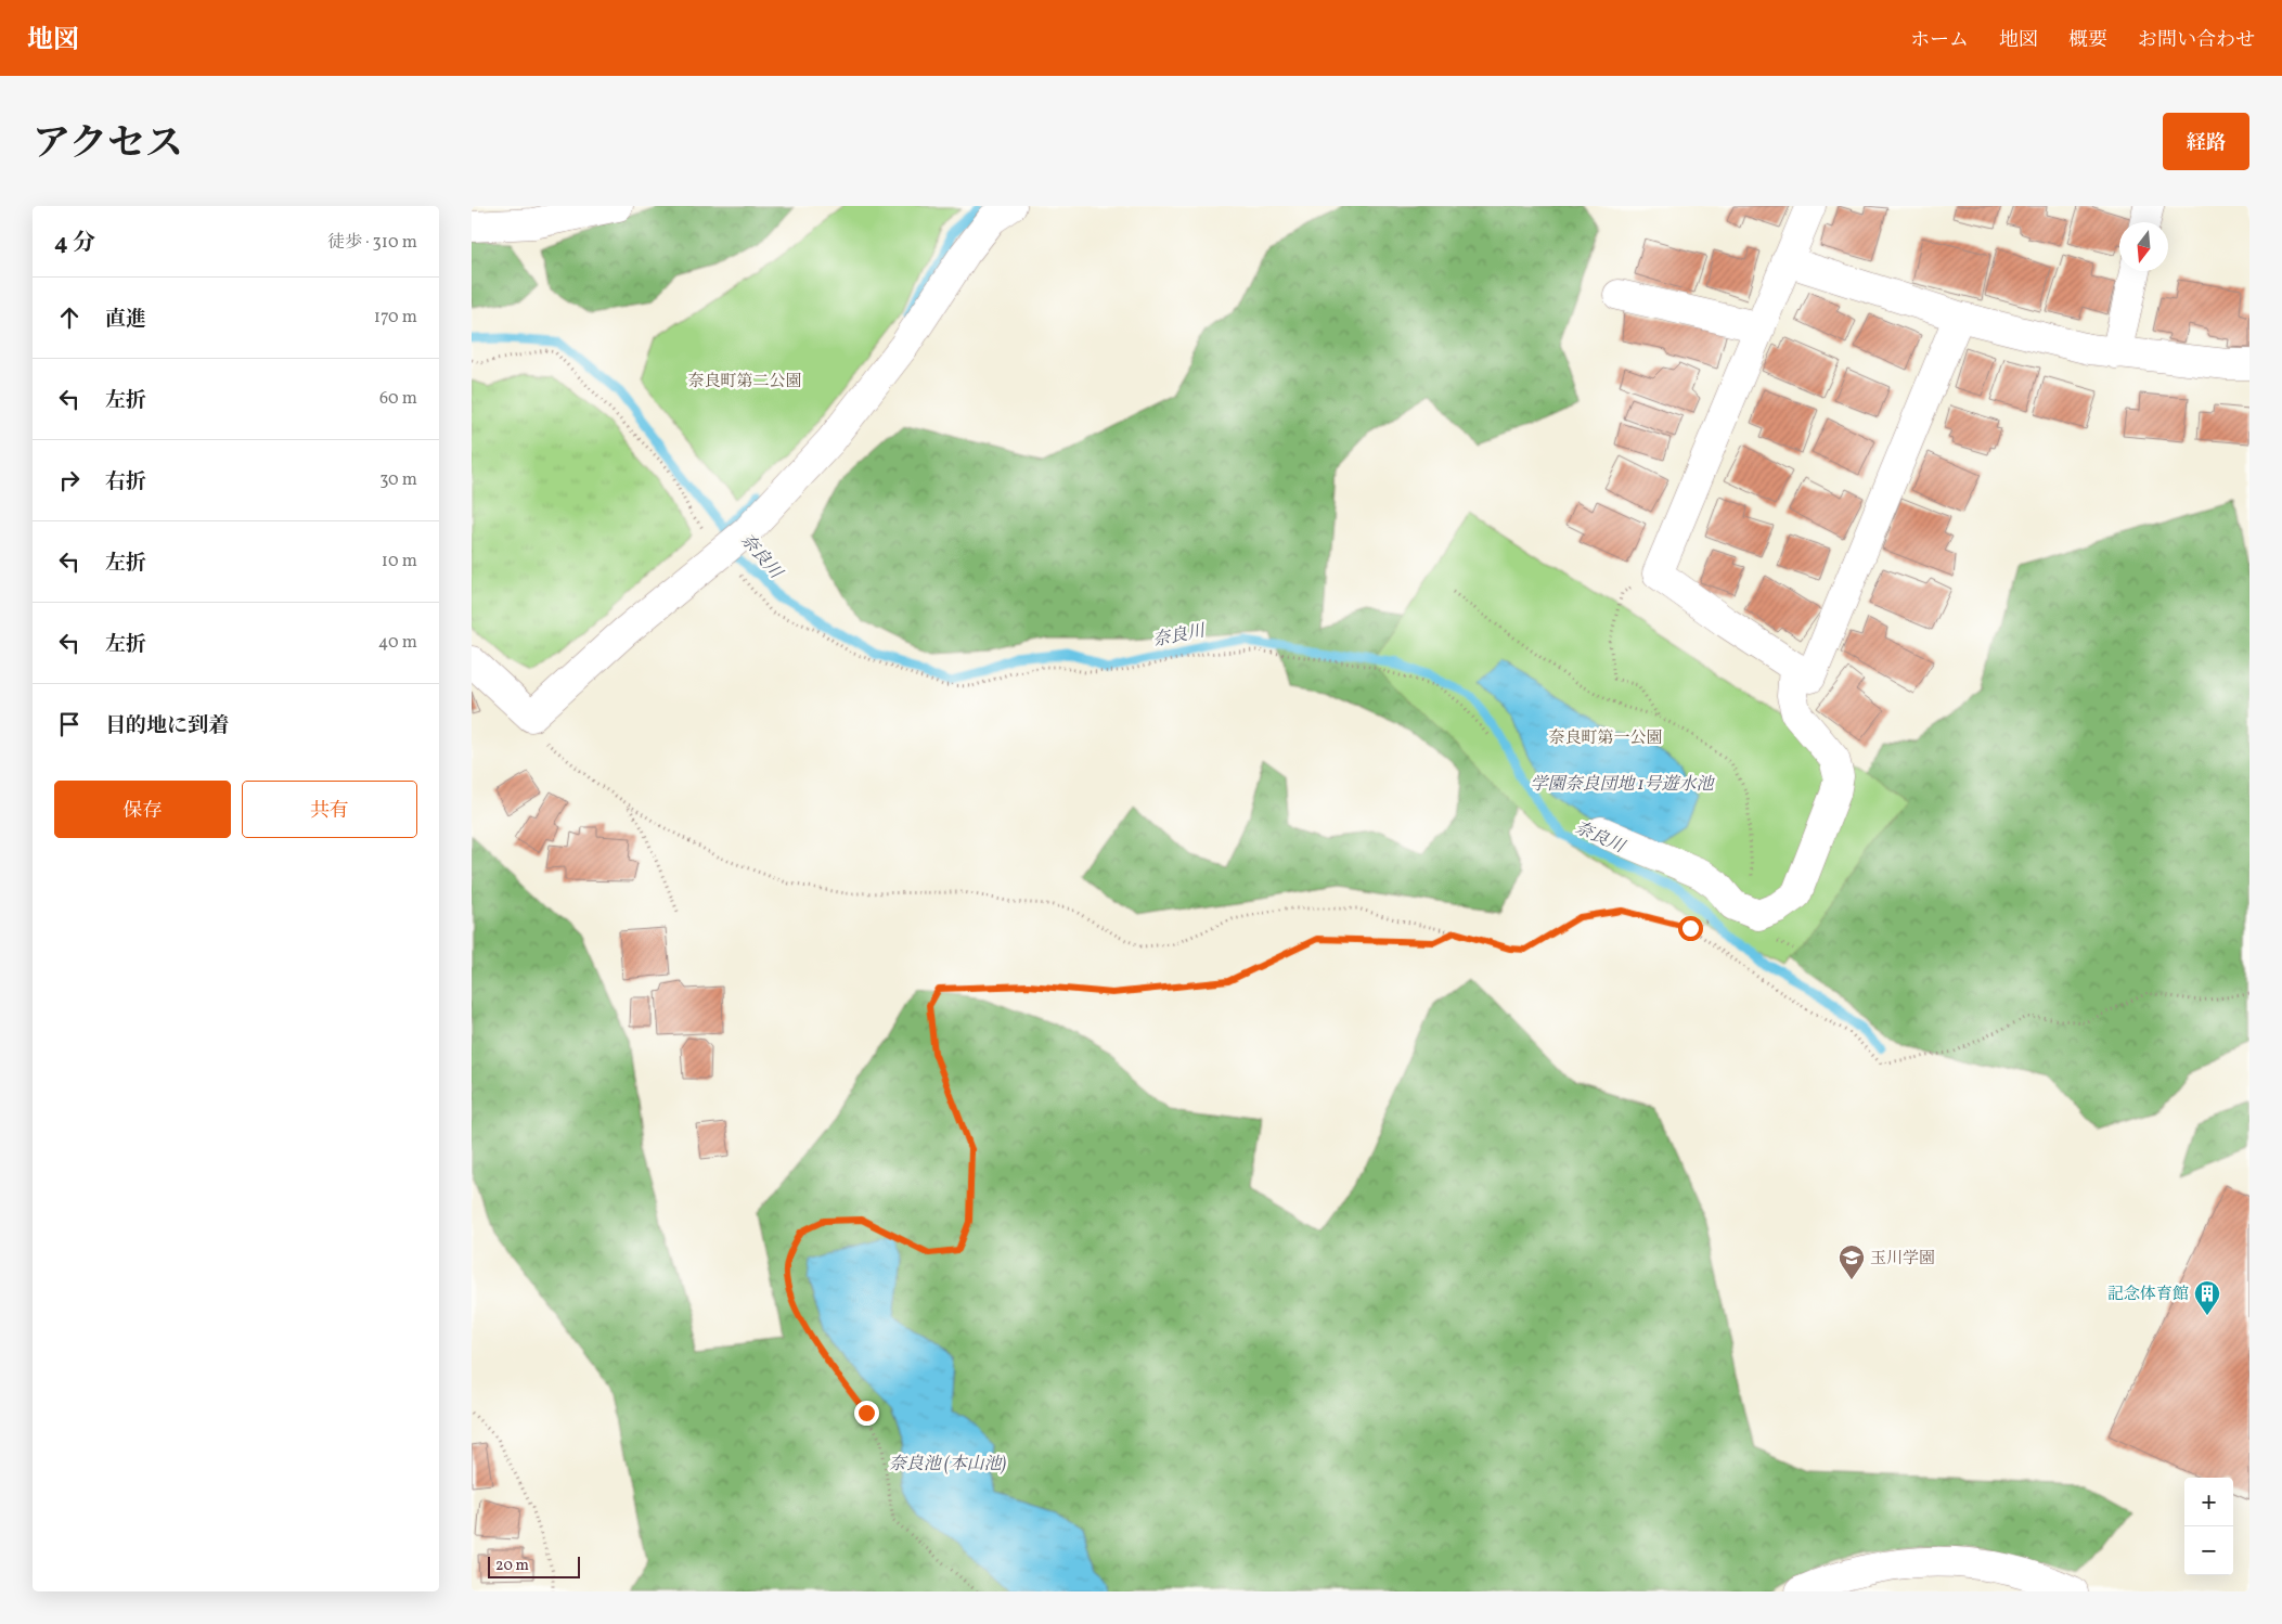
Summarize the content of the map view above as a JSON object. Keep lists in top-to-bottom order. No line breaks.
{"water":["奈良川","学園奈良団地 1号遊水池","奈良池 (本山池)"],"parks":["奈良町第二公園","奈良町第一公園"],"places":{"school or university":["玉川学園"],"building":["記念体育館"]},"scale_bar":"20 m","north":"bottom","page":{"header":"地図","nav":["ホーム","地図","概要","お問い合わせ"],"title":"アクセス","buttons":["経路",["保存","共有"]],"heading":["4 分","徒歩 · 310 m"],"list":[["直進","170 m"],["左折","60 m"],["右折","30 m"],["左折","10 m"],["左折","40 m"],"目的地に到着"],"map_buttons":["+","−"],"scale":"20 m"}}
